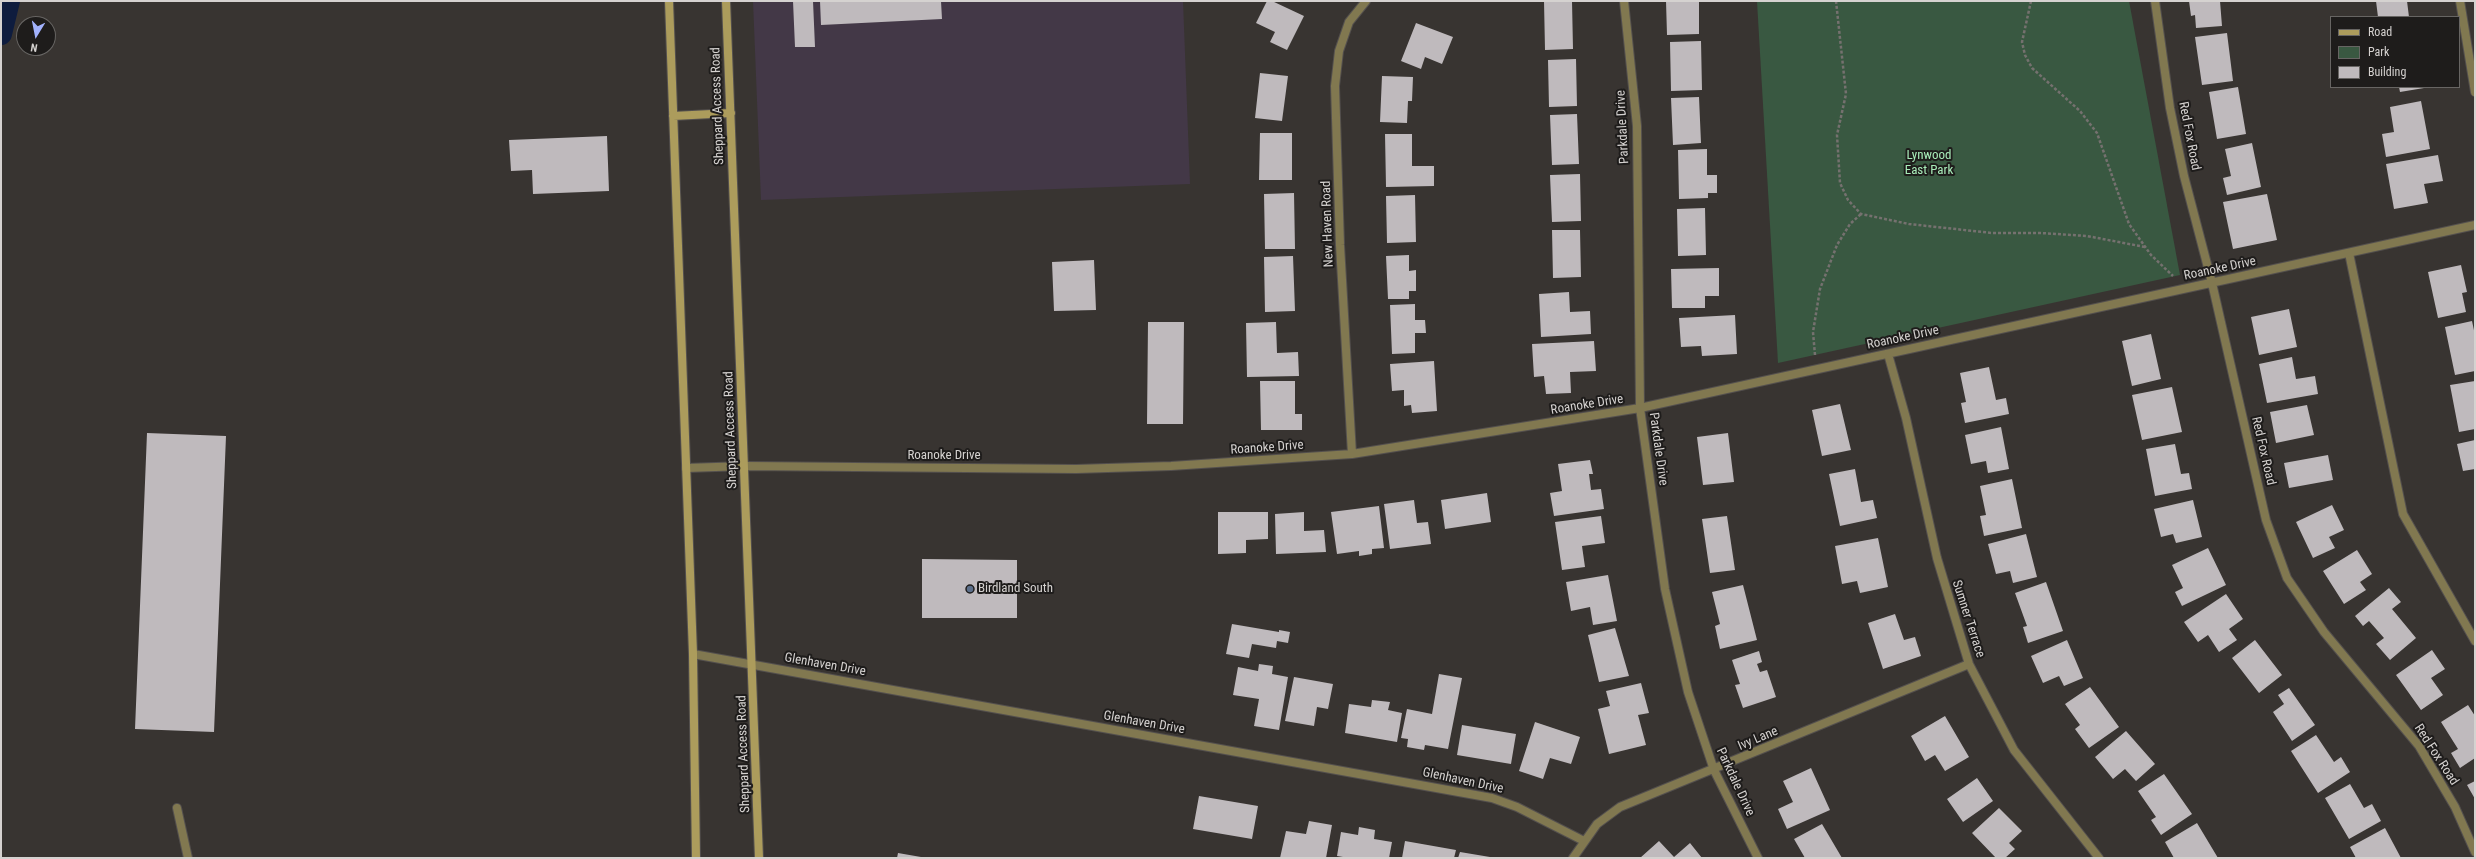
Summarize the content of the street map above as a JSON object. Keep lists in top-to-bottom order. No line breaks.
{"streets":{"main road":["Sheppard Access Road"],"street":["Parkdale Drive","Red Fox Road","New Haven Road","Roanoke Drive","Sumner Terrace","Glenhaven Drive","Ivy Lane"]},"crossings":[["Sheppard Access Road","Roanoke Drive"],["Sheppard Access Road","Glenhaven Drive"],["Parkdale Drive","Roanoke Drive"],["Parkdale Drive","Ivy Lane"],["Red Fox Road","Roanoke Drive"],["New Haven Road","Roanoke Drive"],["Roanoke Drive","Sumner Terrace"],["Sumner Terrace","Ivy Lane"],["Glenhaven Drive","Ivy Lane"]],"parks":["Lynwood East Park"],"places":["Birdland South"],"legend":["Road","Park","Building"],"north":"bottom"}
